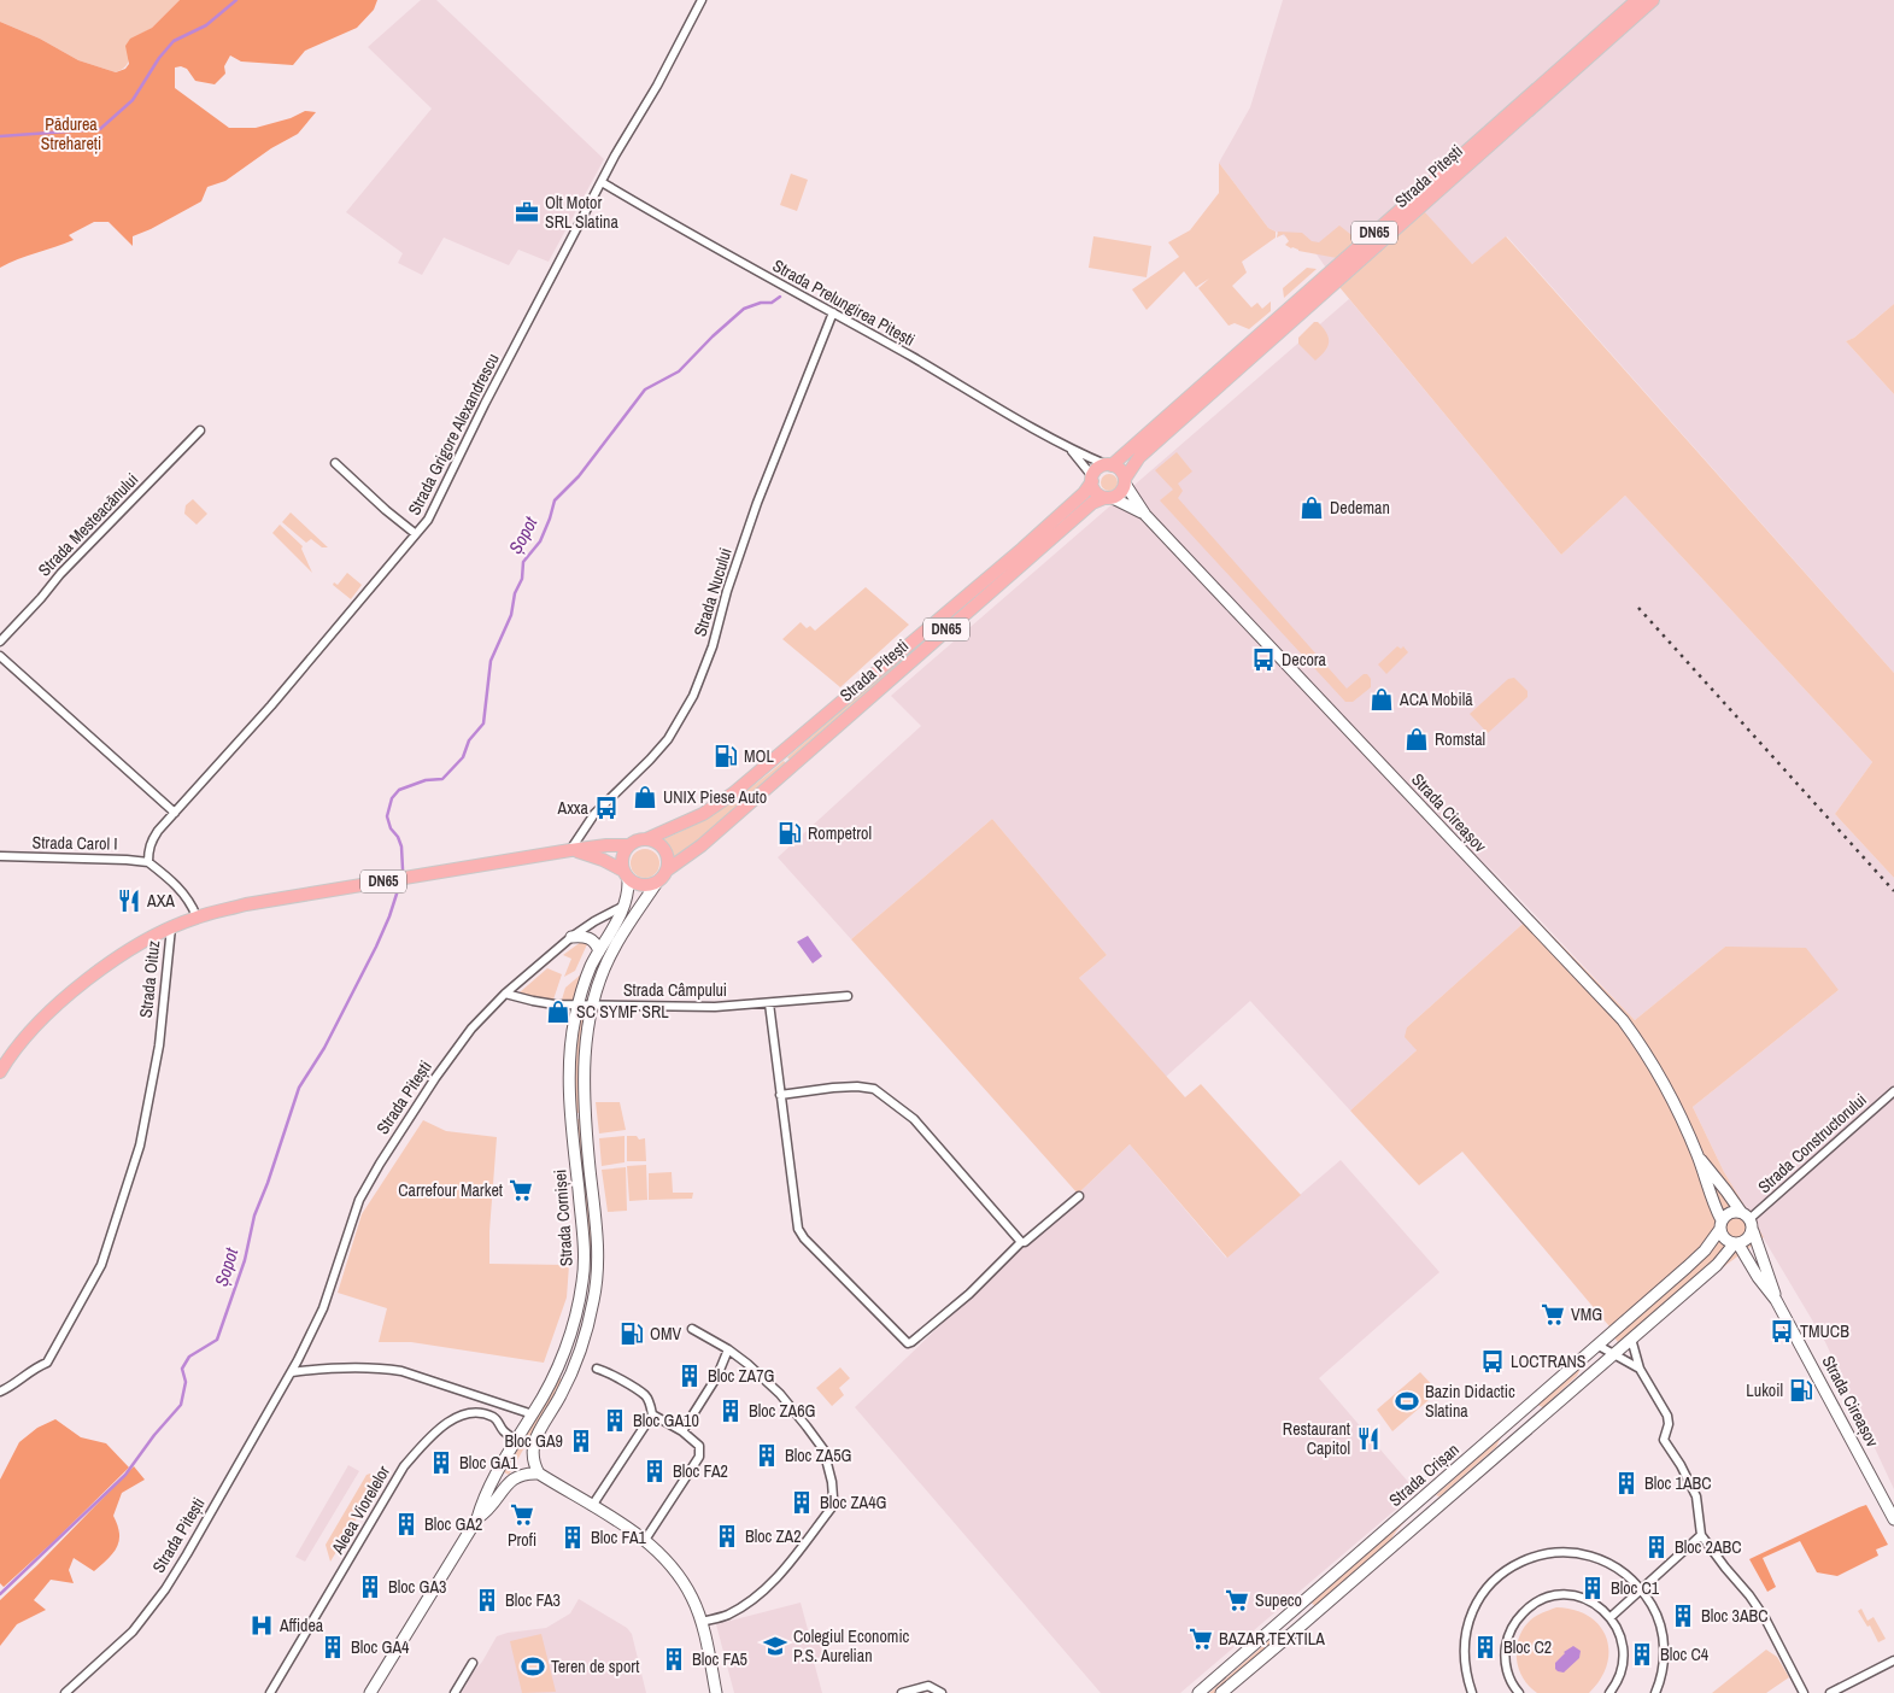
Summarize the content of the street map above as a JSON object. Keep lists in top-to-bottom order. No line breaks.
{"streets":{"main road":["Strada Pitești","DN65","Strada Cireașov","Strada Oituz","Strada Cornișei","Strada Crișan"],"street":["Strada Prelungirea Pitești","Strada Grigore Alexandrescu","Strada Mesteacănului","Strada Nucului","Strada Carol I","Strada Câmpului","Strada Constructorului","Aleea Viorelelor"]},"crossings":[["Strada Pitești","Strada Prelungirea Pitești"],["Strada Pitești","Strada Cireașov"],["Strada Pitești","Strada Oituz"],["Strada Pitești","Strada Câmpului"],["Strada Pitești","Strada Cornișei"],["DN65","Strada Oituz"],["Strada Prelungirea Pitești","Strada Grigore Alexandrescu"],["Strada Prelungirea Pitești","Strada Nucului"],["Strada Prelungirea Pitești","Strada Cireașov"],["Strada Grigore Alexandrescu","Strada Carol I"],["Strada Nucului","Strada Oituz"],["Strada Cireașov","Strada Constructorului"],["Strada Cireașov","Strada Crișan"],["Strada Oituz","Strada Cornișei"],["Strada Câmpului","Strada Cornișei"],["Strada Constructorului","Strada Crișan"],["Strada Cornișei","Aleea Viorelelor"]],"water":["Șopot"],"parks":["Pădurea Strehareți"],"places":{"office":["Olt Motor SRL Slatina"],"shop":["Dedeman","ACA Mobilă","Romstal","UNIX Piese Auto","SC SYMF SRL"],"bus stop":["Decora","Axxa","TMUCB","LOCTRANS"],"fuel station":["MOL","Rompetrol","OMV","Lukoil"],"restaurant":["AXA","Restaurant Capitol"],"supermarket":["Carrefour Market","VMG","Profi","Supeco","BAZAR TEXTILA"],"building":["Bloc ZA7G","Bloc ZA6G","Bloc GA10","Bloc GA9","Bloc ZA5G","Bloc GA1","Bloc FA2","Bloc 1ABC","Bloc ZA4G","Bloc GA2","Bloc ZA2","Bloc FA1","Bloc 2ABC","Bloc GA3","Bloc C1","Bloc FA3","Bloc 3ABC","Bloc GA4","Bloc C2","Bloc C4","Bloc FA5"],"sports":["Bazin Didactic Slatina","Teren de sport"],"hospital":["Affidea"],"school or university":["Colegiul Economic P.S. Aurelian"]}}
